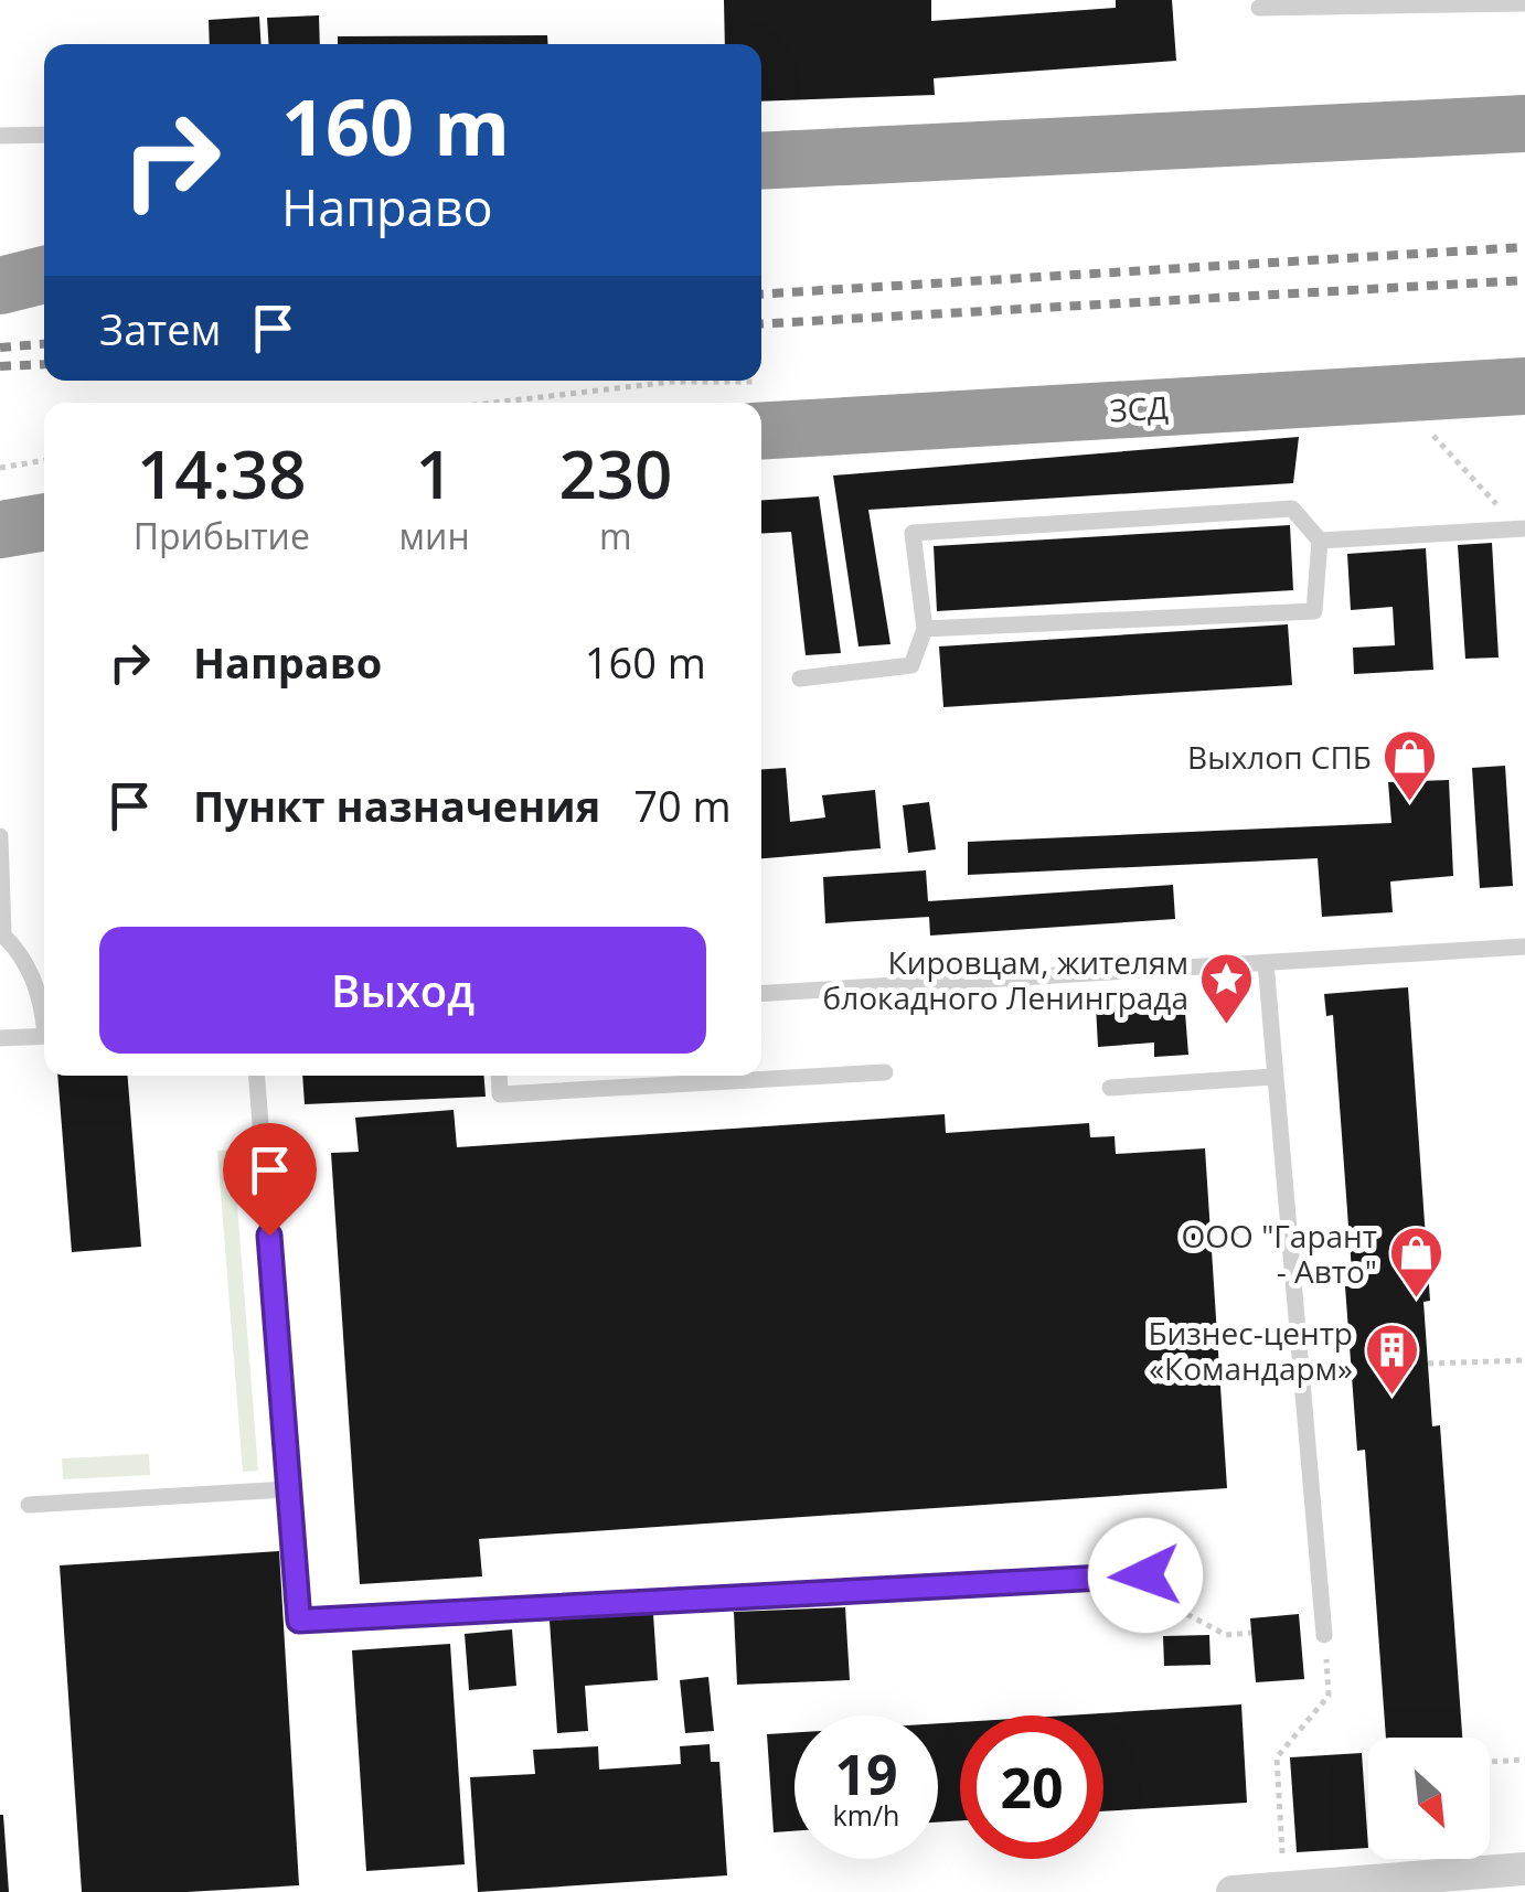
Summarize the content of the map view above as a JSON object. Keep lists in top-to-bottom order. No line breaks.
{"streets":{"highway":["ЗСД"]},"places":{"shop":["Выхлоп СПБ","ООО \"Гарант - Авто\""],"place":["Кировцам, жителям блокадного Ленинграда"],"building":["Бизнес-центр «Командарм»"]},"north":"bottom right","page":{"turn":["160 m","Направо"],"then":"Затем","eta":["14:38","Прибытие","1","мин","230","m"],"list":[{"name":"Направо","value":"160 m"},{"name":"Пункт назначения","value":"70 m"}],"buttons":"Выход","speed":"19 km/h","limit":"20"}}
